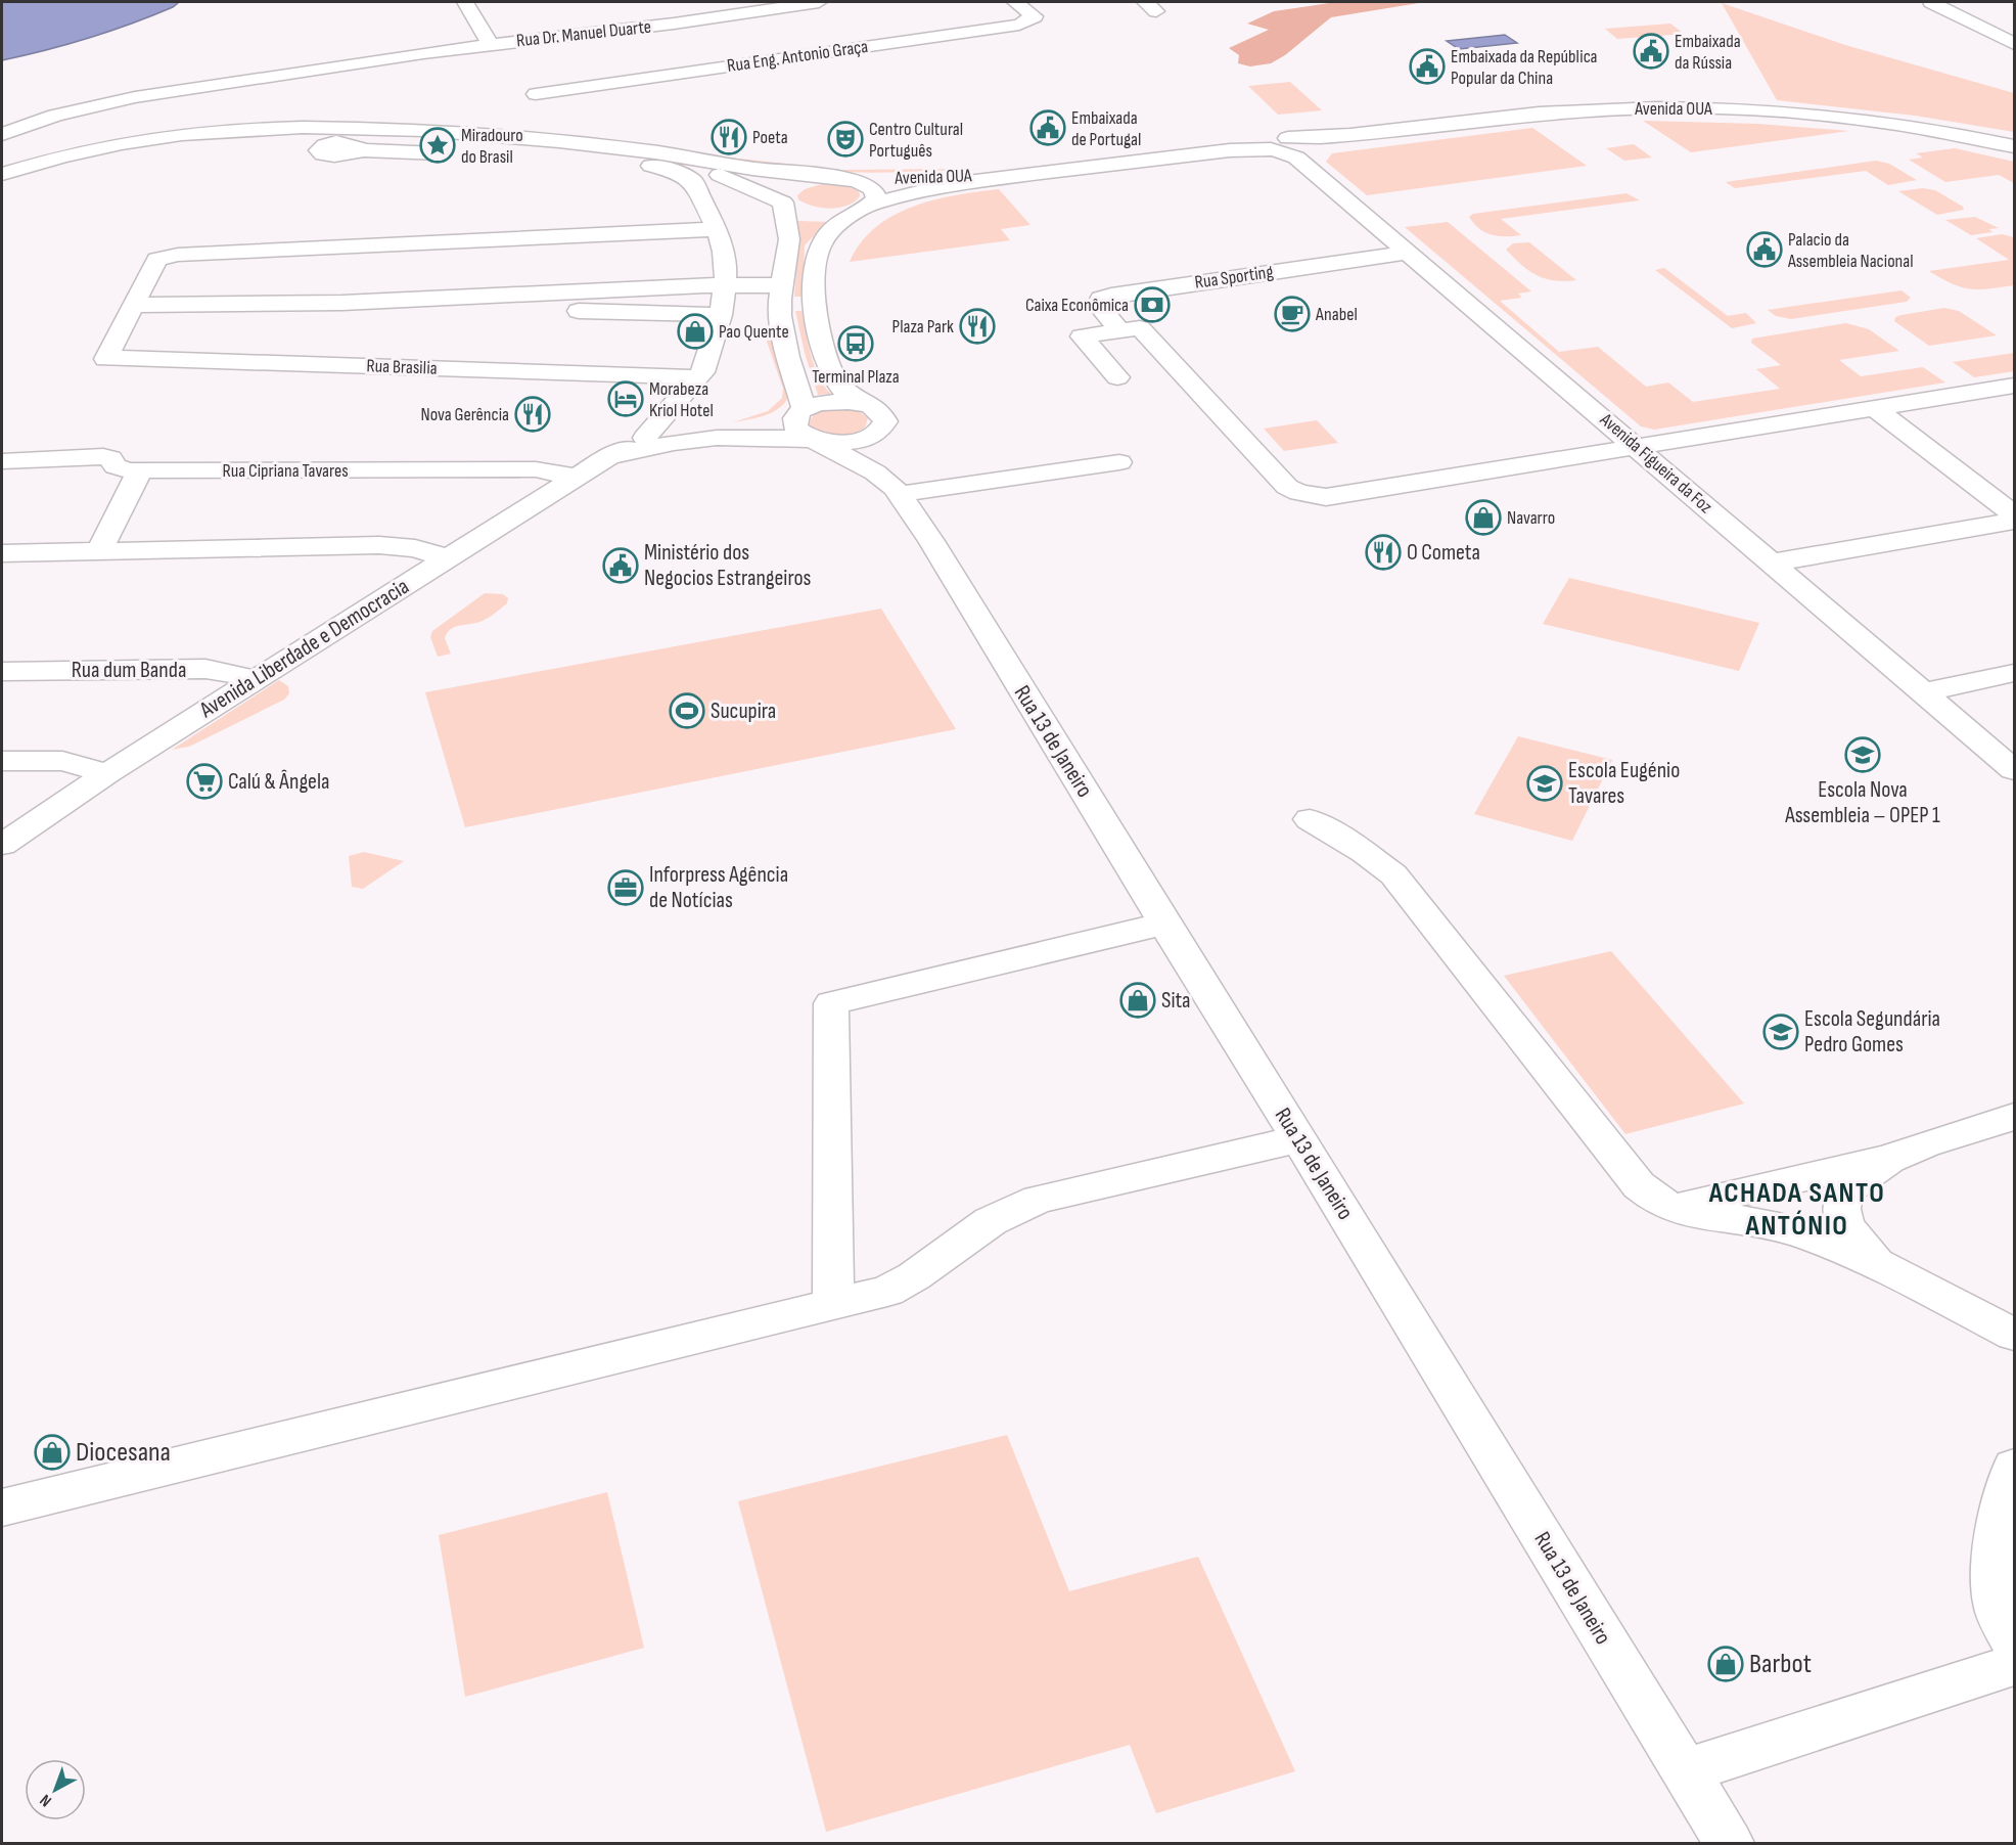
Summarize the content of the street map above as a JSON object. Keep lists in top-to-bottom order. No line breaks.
{"streets":{"street":["Rua Dr. Manuel Duarte","Rua Eng. Antonio Graça","Avenida OUA","Rua Sporting","Rua Brasilia","Avenida Figueira da Foz","Rua Cipriana Tavares","Avenida Liberdade e Democracia","Rua dum Banda","Rua 13 de Janeiro"]},"crossings":[["Avenida OUA","Avenida Figueira da Foz"],["Rua Sporting","Avenida Figueira da Foz"],["Rua Cipriana Tavares","Avenida Liberdade e Democracia"],["Avenida Liberdade e Democracia","Rua dum Banda"],["Avenida Liberdade e Democracia","Rua 13 de Janeiro"]],"districts":["ACHADA SANTO ANTÓNIO"],"places":{"public building":["Embaixada da Rússia","Embaixada da República Popular da China","Embaixada de Portugal","Palacio da Assembleia Nacional","Ministério dos Negocios Estrangeiros"],"restaurant":["Poeta","Plaza Park","Nova Gerência","O Cometa"],"theatre":["Centro Cultural Português"],"place":["Miradouro do Brasil"],"bank":["Caixa Econômica"],"cafe":["Anabel"],"shop":["Pao Quente","Navarro","Sita","Diocesana","Barbot"],"bus stop":["Terminal Plaza"],"hotel":["Morabeza Kriol Hotel"],"sports":["Sucupira"],"school or university":["Escola Nova Assembleia – OPEP 1","Escola Eugénio Tavares","Escola Segundária Pedro Gomes"],"supermarket":["Calú & Ângela"],"office":["Inforpress Agência de Notícias"]},"north":"bottom left"}
